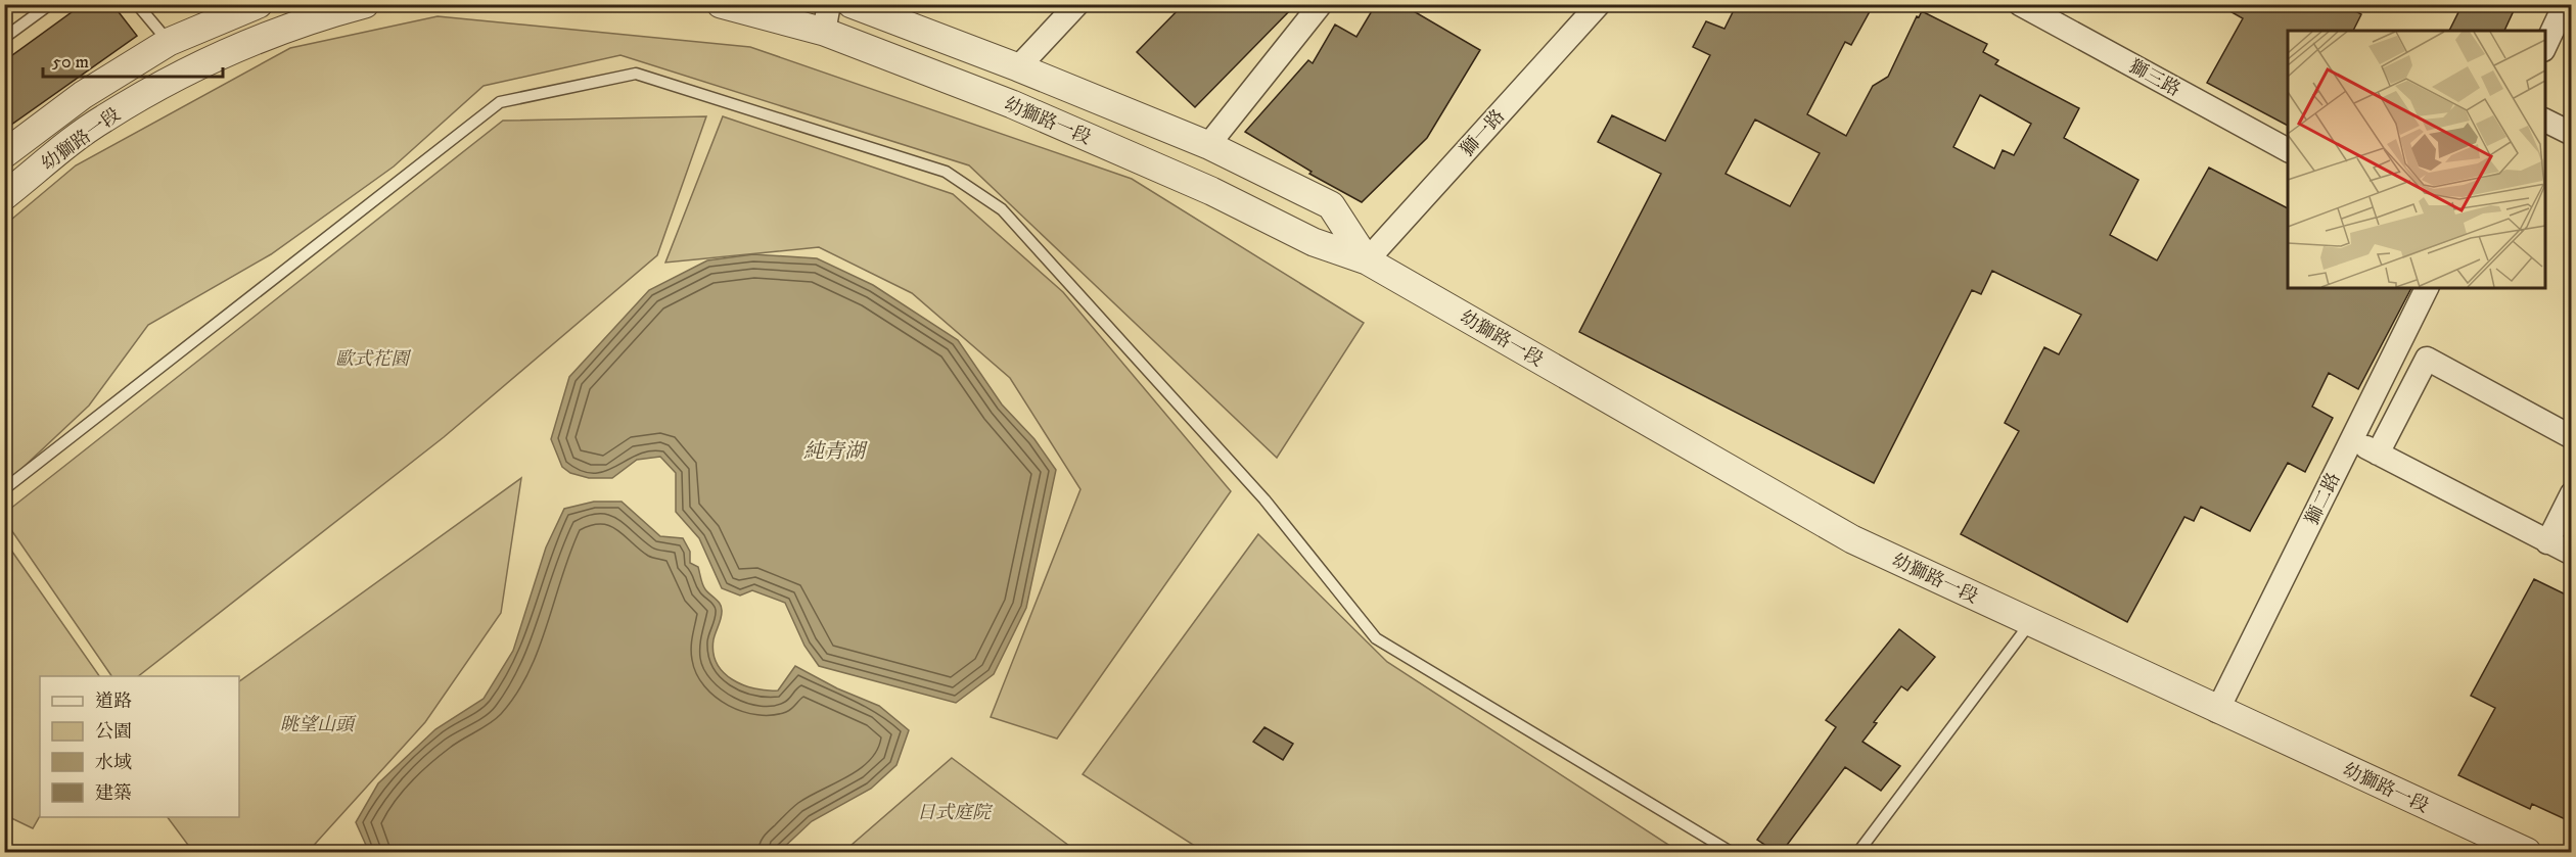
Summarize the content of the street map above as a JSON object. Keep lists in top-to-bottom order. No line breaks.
{"streets":{"street":["獅三路","幼獅路一段","獅一路","獅二路"]},"crossings":[["幼獅路一段","獅一路"],["幼獅路一段","獅二路"]],"water":["純青湖"],"parks":["歐式花園","眺望山頭","日式庭院"],"legend":["道路","公園","水域","建築"],"scale_bar":"50 m"}
